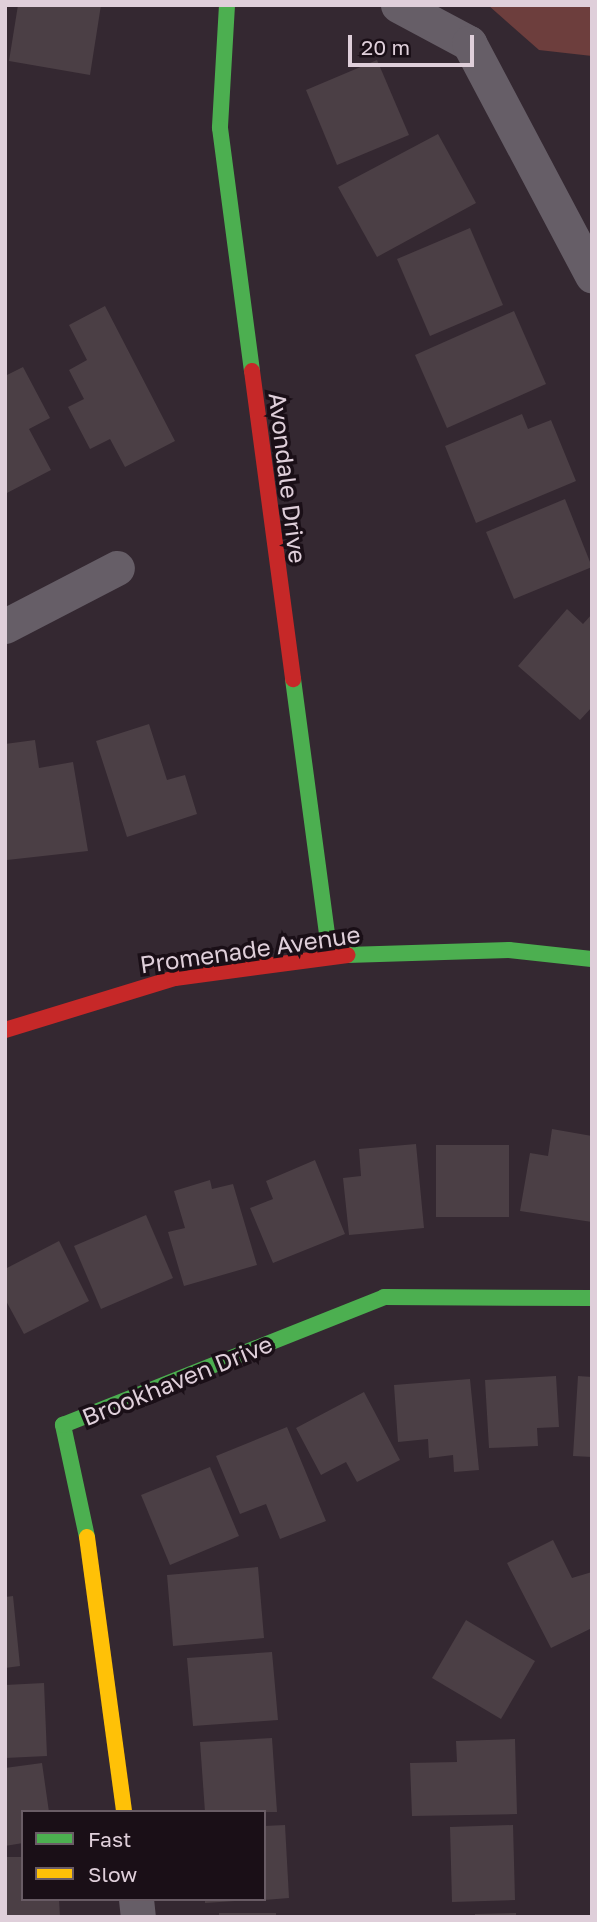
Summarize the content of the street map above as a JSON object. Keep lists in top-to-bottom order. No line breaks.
{"streets":{"street":["Avondale Drive","Promenade Avenue","Brookhaven Drive"]},"crossings":[["Avondale Drive","Promenade Avenue"]],"legend":["Fast","Slow"],"scale_bar":"20 m"}
